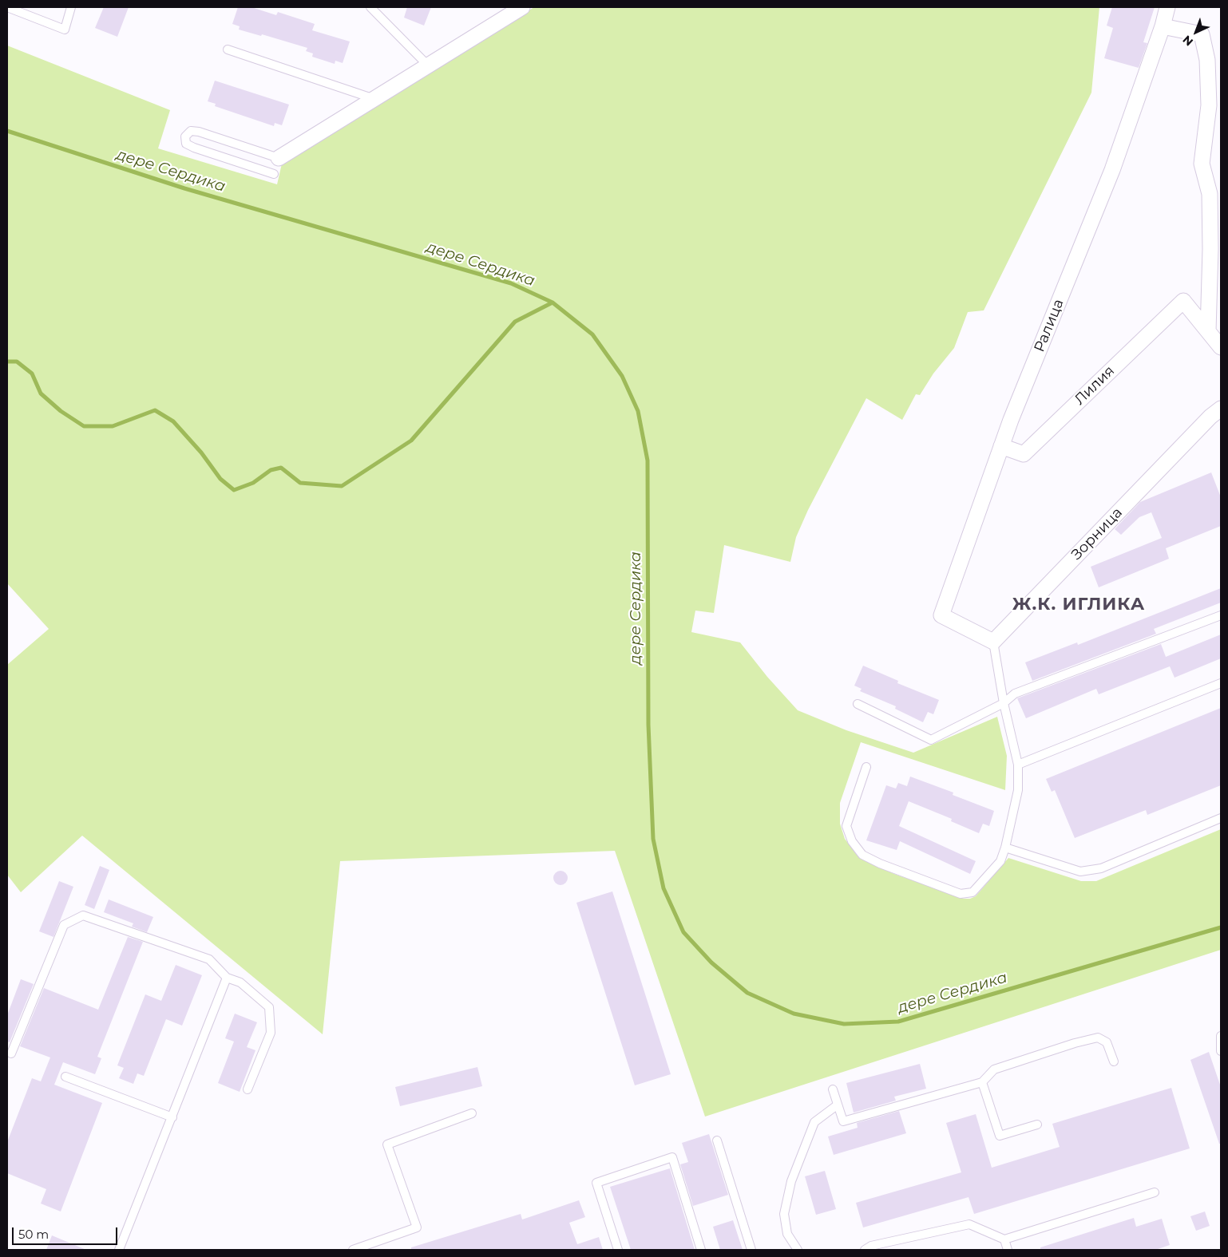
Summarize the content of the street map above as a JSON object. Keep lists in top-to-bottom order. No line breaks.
{"streets":{"street":["Ралица","Лилия","Зорница"]},"crossings":[["Ралица","Лилия"],["Ралица","Зорница"]],"districts":["Ж.К. ИГЛИКА"],"water":["дере Сердика"],"scale_bar":"50 m","north":"bottom left"}
